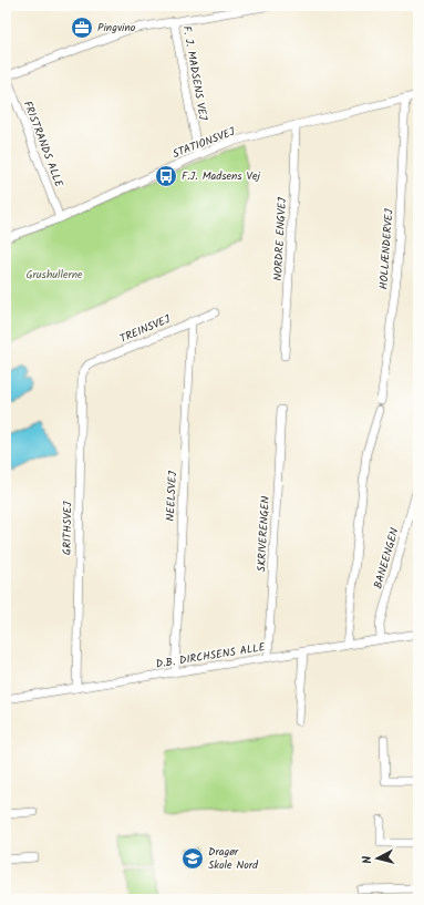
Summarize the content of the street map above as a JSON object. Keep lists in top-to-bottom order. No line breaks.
{"streets":{"street":["F. J. MADSENS VEJ","STATIONSVEJ","FRISTRANDS ALLE","NORDRE ENGVEJ","HOLLÆNDERVEJ","TREINSVEJ","NEELSVEJ","GRITHSVEJ","SKRIVERENGEN","BANEENGEN","D.B. DIRCHSENS ALLE"]},"crossings":[["F. J. MADSENS VEJ","STATIONSVEJ"],["STATIONSVEJ","FRISTRANDS ALLE"],["STATIONSVEJ","NORDRE ENGVEJ"],["STATIONSVEJ","HOLLÆNDERVEJ"],["TREINSVEJ","NEELSVEJ"],["TREINSVEJ","GRITHSVEJ"],["NEELSVEJ","D.B. DIRCHSENS ALLE"],["GRITHSVEJ","D.B. DIRCHSENS ALLE"],["SKRIVERENGEN","D.B. DIRCHSENS ALLE"],["BANEENGEN","D.B. DIRCHSENS ALLE"]],"parks":["Grushullerne"],"places":{"office":["Pingvino"],"bus stop":["F.J. Madsens Vej"],"school or university":["Dragør Skole Nord"]},"north":"left"}
